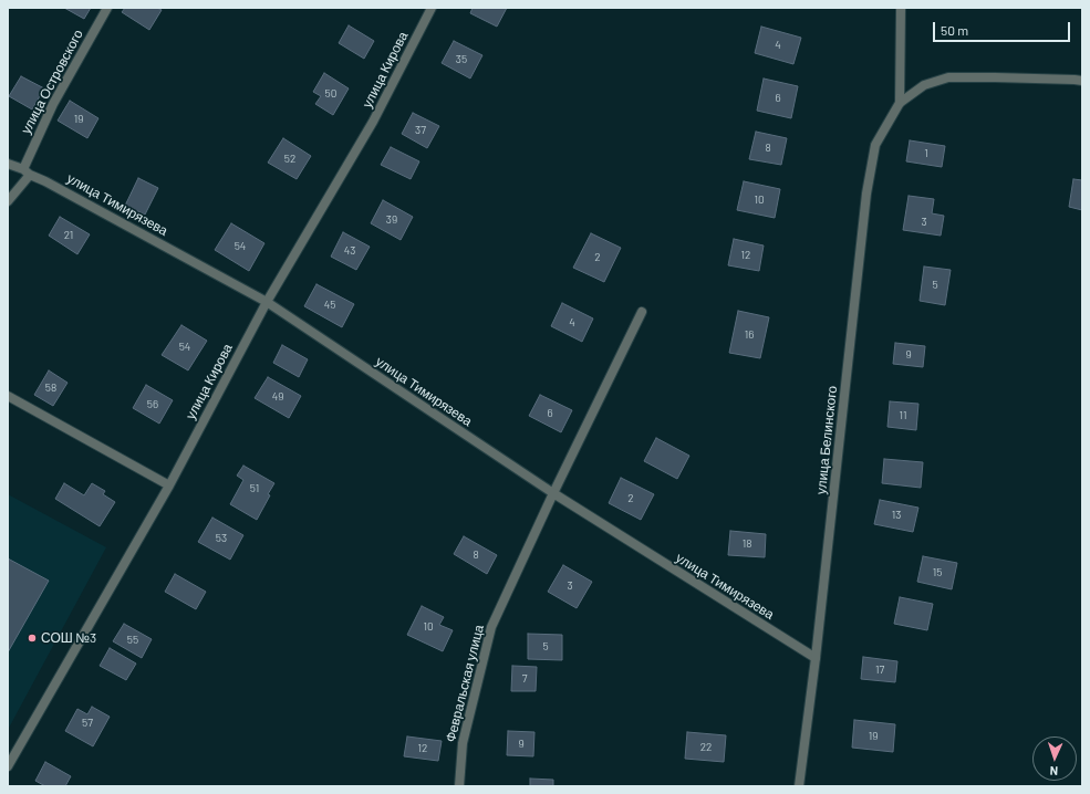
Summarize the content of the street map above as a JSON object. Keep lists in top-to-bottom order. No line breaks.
{"streets":{"street":["улица Кирова","улица Островского","улица Тимирязева","улица Белинского","Февральская улица"]},"crossings":[["улица Кирова","улица Тимирязева"],["улица Островского","улица Тимирязева"],["улица Тимирязева","улица Белинского"],["улица Тимирязева","Февральская улица"]],"places":["СОШ №3"],"house_numbers":["4","35","50","6","19","37","8","1","52","10","39","3","21","54","43","12","2","5","45","4","16","54","9","58","49","56","6","11","51","2","13","53","18","8","15","3","10","55","5","17","7","57","19","9","22","12"],"scale_bar":"50 m","north":"bottom"}
